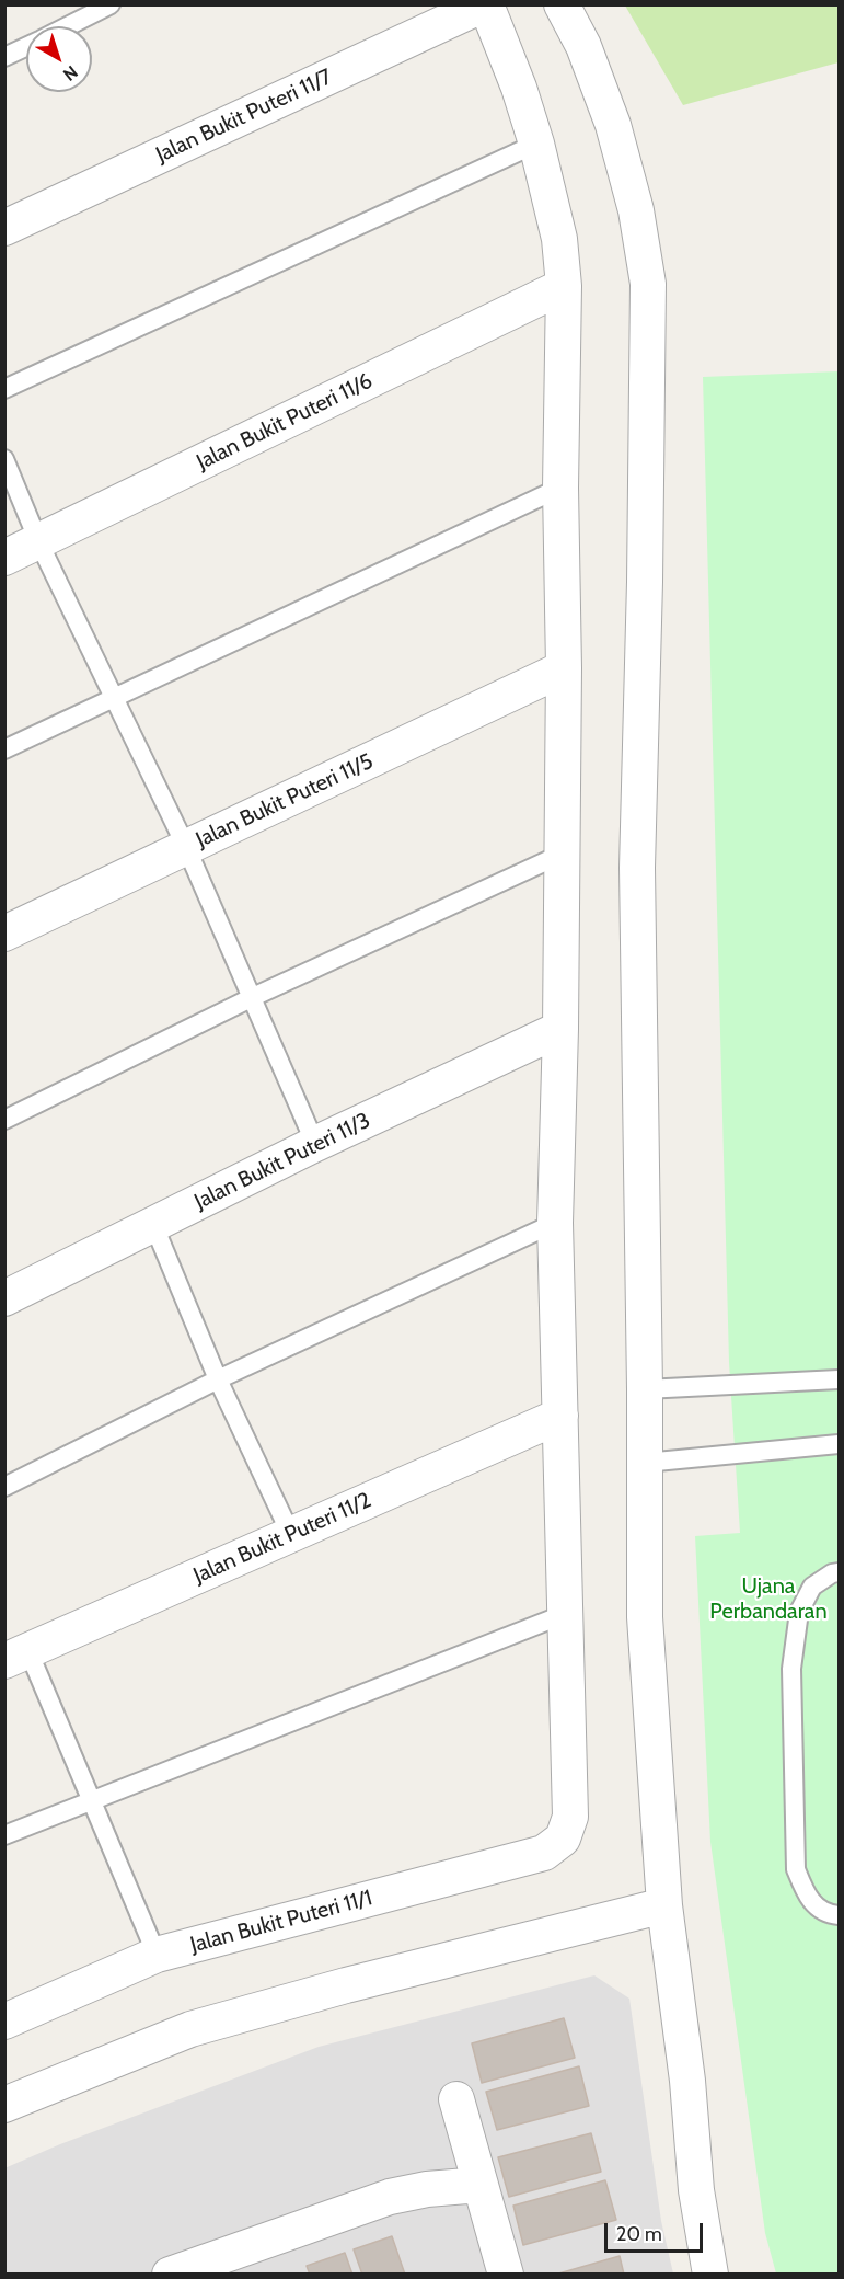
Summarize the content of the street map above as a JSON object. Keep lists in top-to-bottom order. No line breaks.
{"streets":{"street":["Jalan Bukit Puteri 11/7","Jalan Bukit Puteri 11/6","Jalan Bukit Puteri 11/5","Jalan Bukit Puteri 11/3","Jalan Bukit Puteri 11/2","Jalan Bukit Puteri 11/1"]},"parks":["Ujana Perbandaran"],"scale_bar":"20 m","north":"bottom right"}
